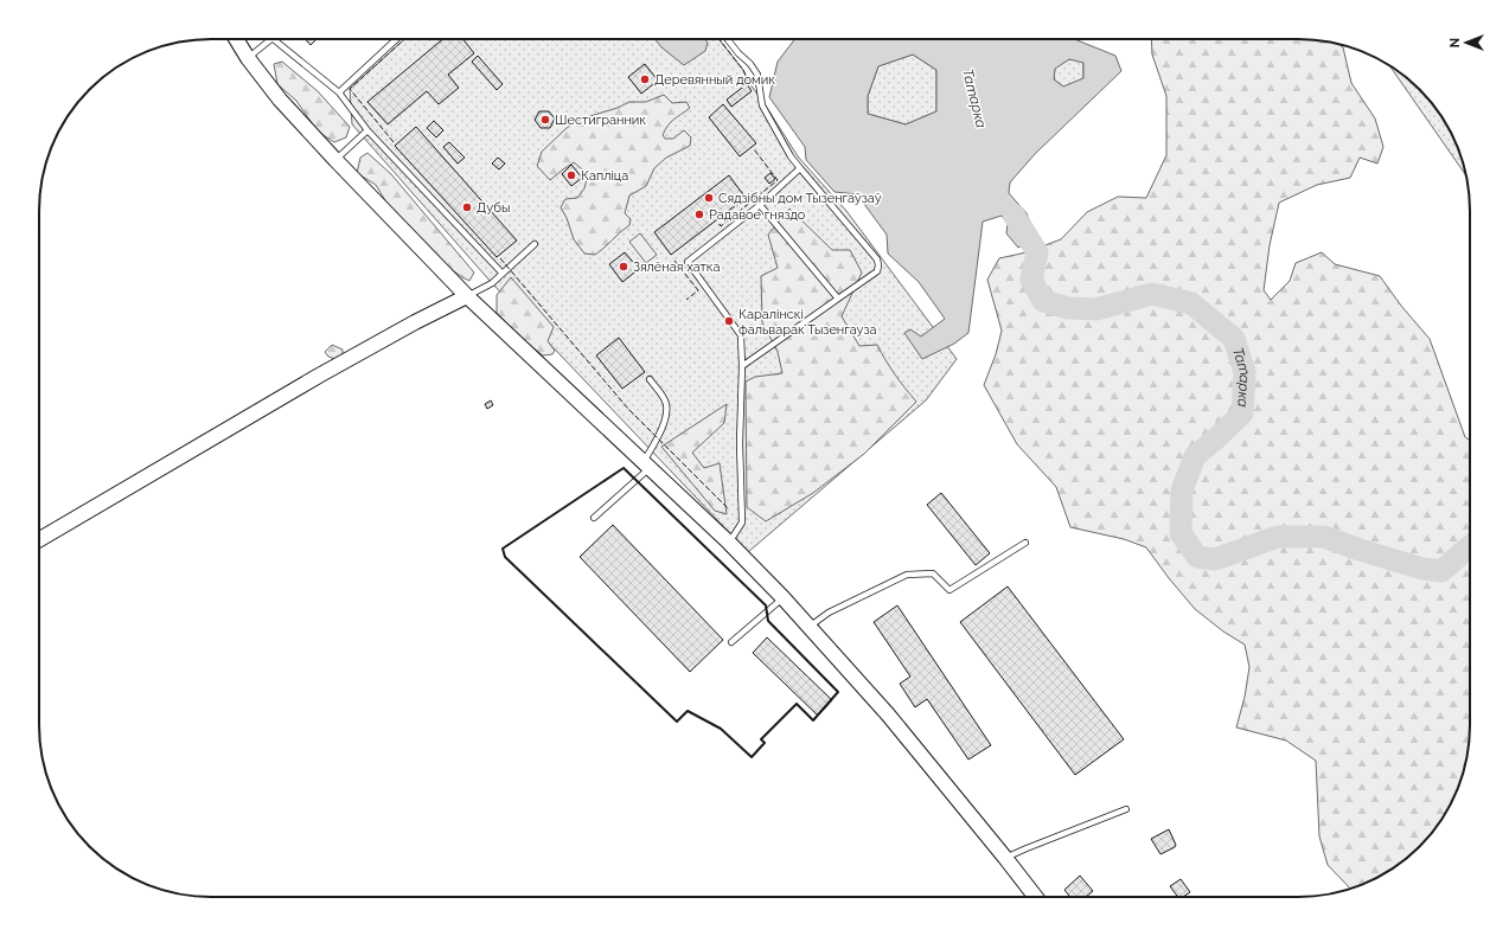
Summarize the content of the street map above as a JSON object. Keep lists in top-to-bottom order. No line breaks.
{"water":["Татарка"],"places":["Деревянный домик","Шестигранник","Капліца","Сядзібны дом Тызенгаўзаў","Дубы","Радавое гняздо","Зялёная хатка","Каралінскі фальварак Тызенгауза"],"north":"left"}
